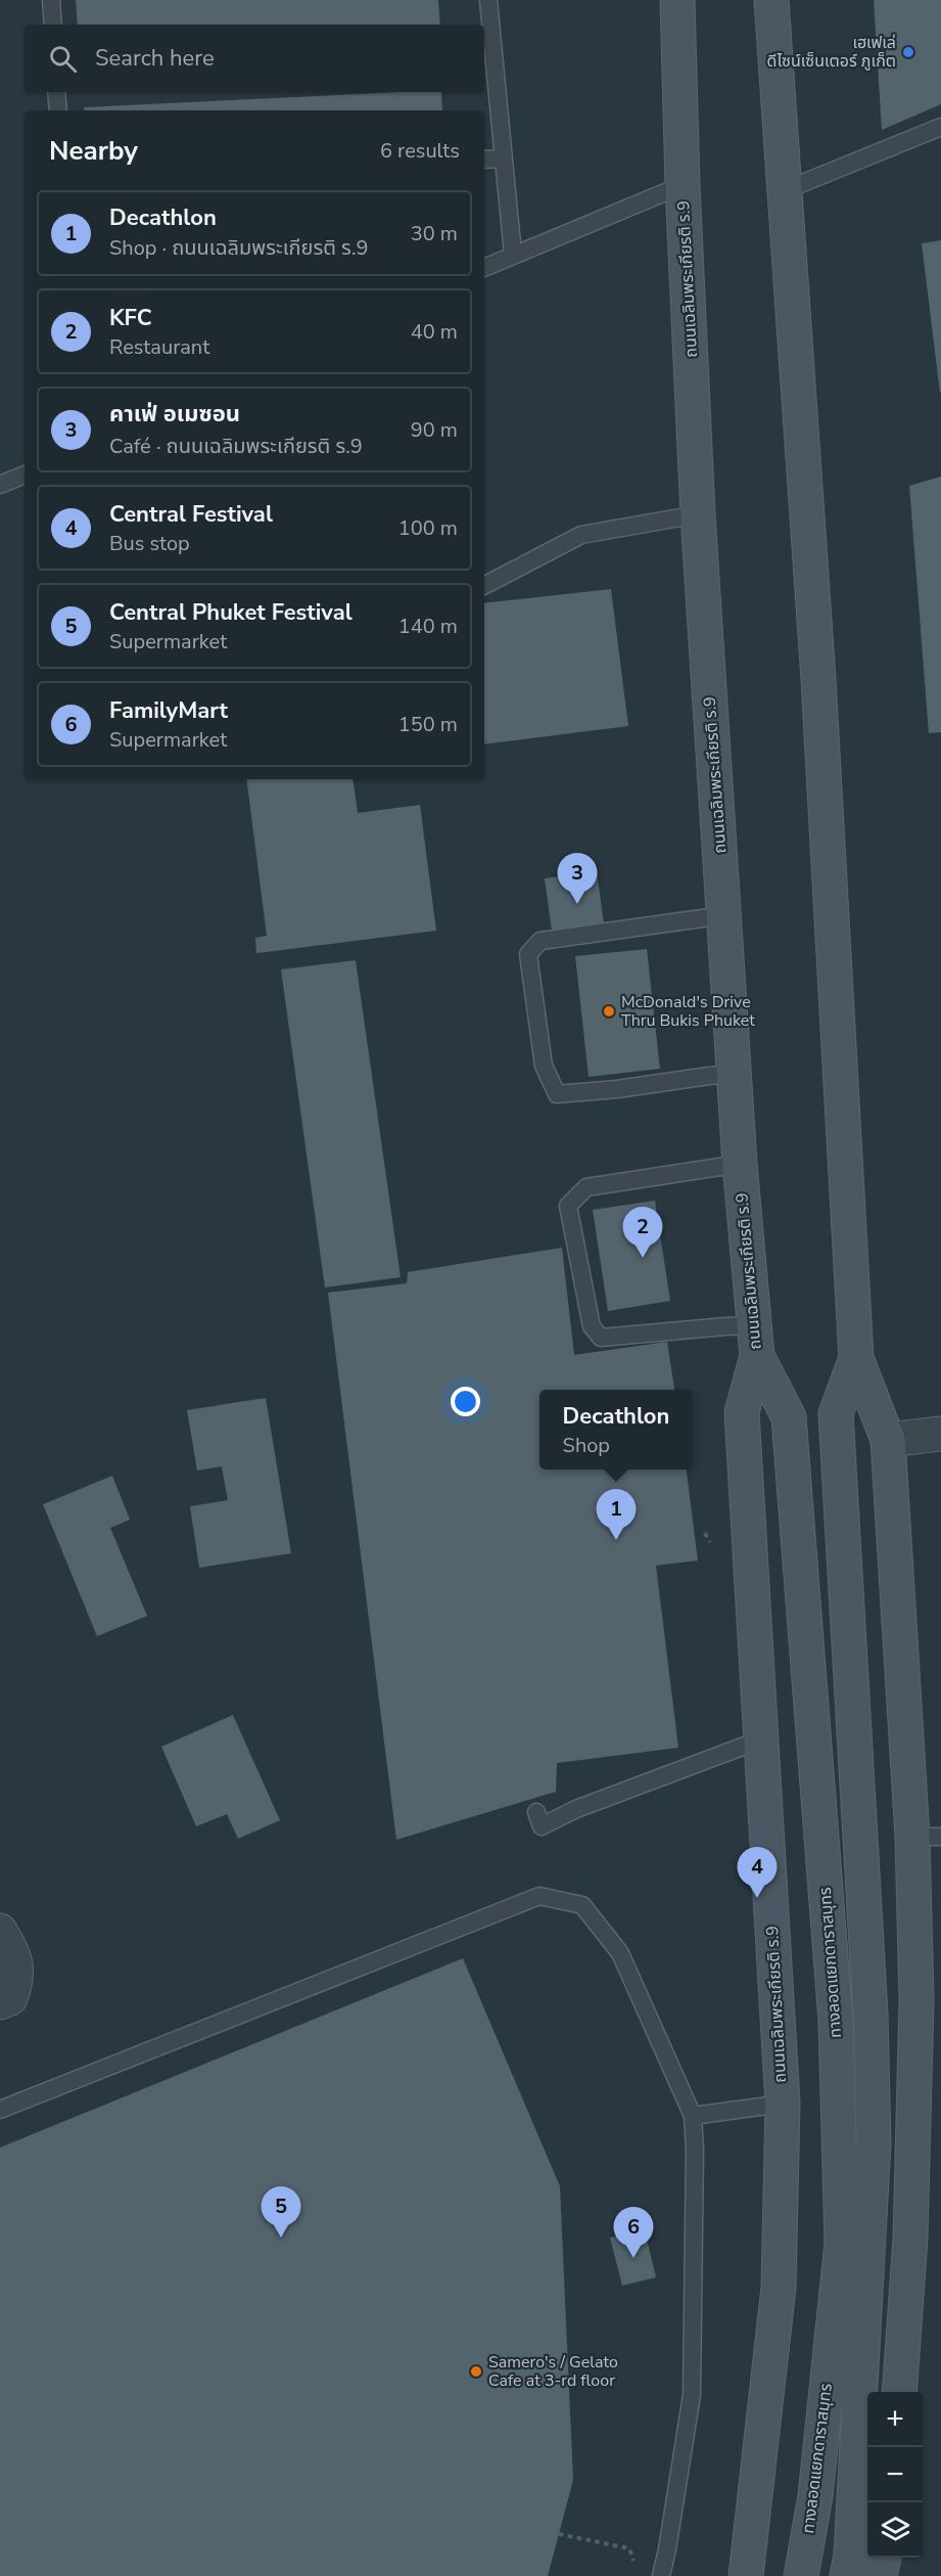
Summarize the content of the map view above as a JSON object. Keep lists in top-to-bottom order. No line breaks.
{"streets":{"main road":["ถนนเฉลิมพระเกียรติ ร.9","ทางลอดแยกดาราสมุทร"]},"crossings":[["ถนนเฉลิมพระเกียรติ ร.9","ทางลอดแยกดาราสมุทร"]],"places":["เฮเฟเล่ ดีไซน์เซ็นเตอร์ ภูเก็ต","McDonald's Drive Thru Bukis Phuket","Samero's / Gelato Cafe at 3-rd floor"],"page":{"search":"Search here","heading":["Nearby","6 results"],"list":[{"mark":"1","name":"Decathlon","note":"Shop · ถนนเฉลิมพระเกียรติ ร.9","value":"30 m"},{"mark":"2","name":"KFC","note":"Restaurant","value":"40 m"},{"mark":"3","name":"คาเฟ่ อเมซอน","note":"Café · ถนนเฉลิมพระเกียรติ ร.9","value":"90 m"},{"mark":"4","name":"Central Festival","note":"Bus stop","value":"100 m"},{"mark":"5","name":"Central Phuket Festival","note":"Supermarket","value":"140 m"},{"mark":"6","name":"FamilyMart","note":"Supermarket","value":"150 m"}],"pins":["3","2","1","4","5","6"],"popup":["Decathlon","Shop"],"map_buttons":["+","−"]}}
